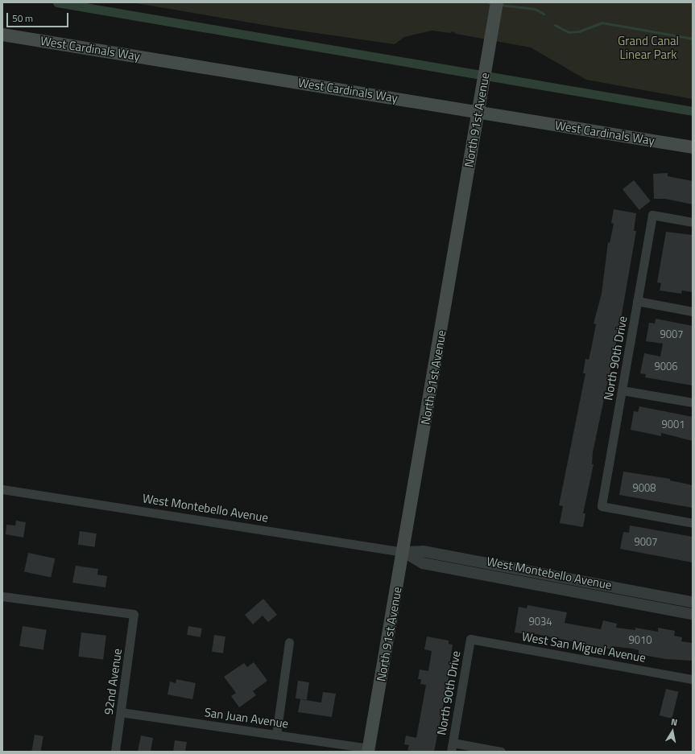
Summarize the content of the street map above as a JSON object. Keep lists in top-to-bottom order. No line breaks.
{"streets":{"main road":["West Cardinals Way","North 91st Avenue"],"street":["North 90th Drive","West Montebello Avenue","West San Miguel Avenue","92nd Avenue","San Juan Avenue"]},"crossings":[["West Cardinals Way","North 91st Avenue"],["North 91st Avenue","West Montebello Avenue"],["North 91st Avenue","San Juan Avenue"],["North 90th Drive","West San Miguel Avenue"],["92nd Avenue","San Juan Avenue"]],"parks":["Grand Canal Linear Park"],"house_numbers":["9007","9006","9001","9008","9007","9034","9010"],"scale_bar":"50 m","north":"top"}
